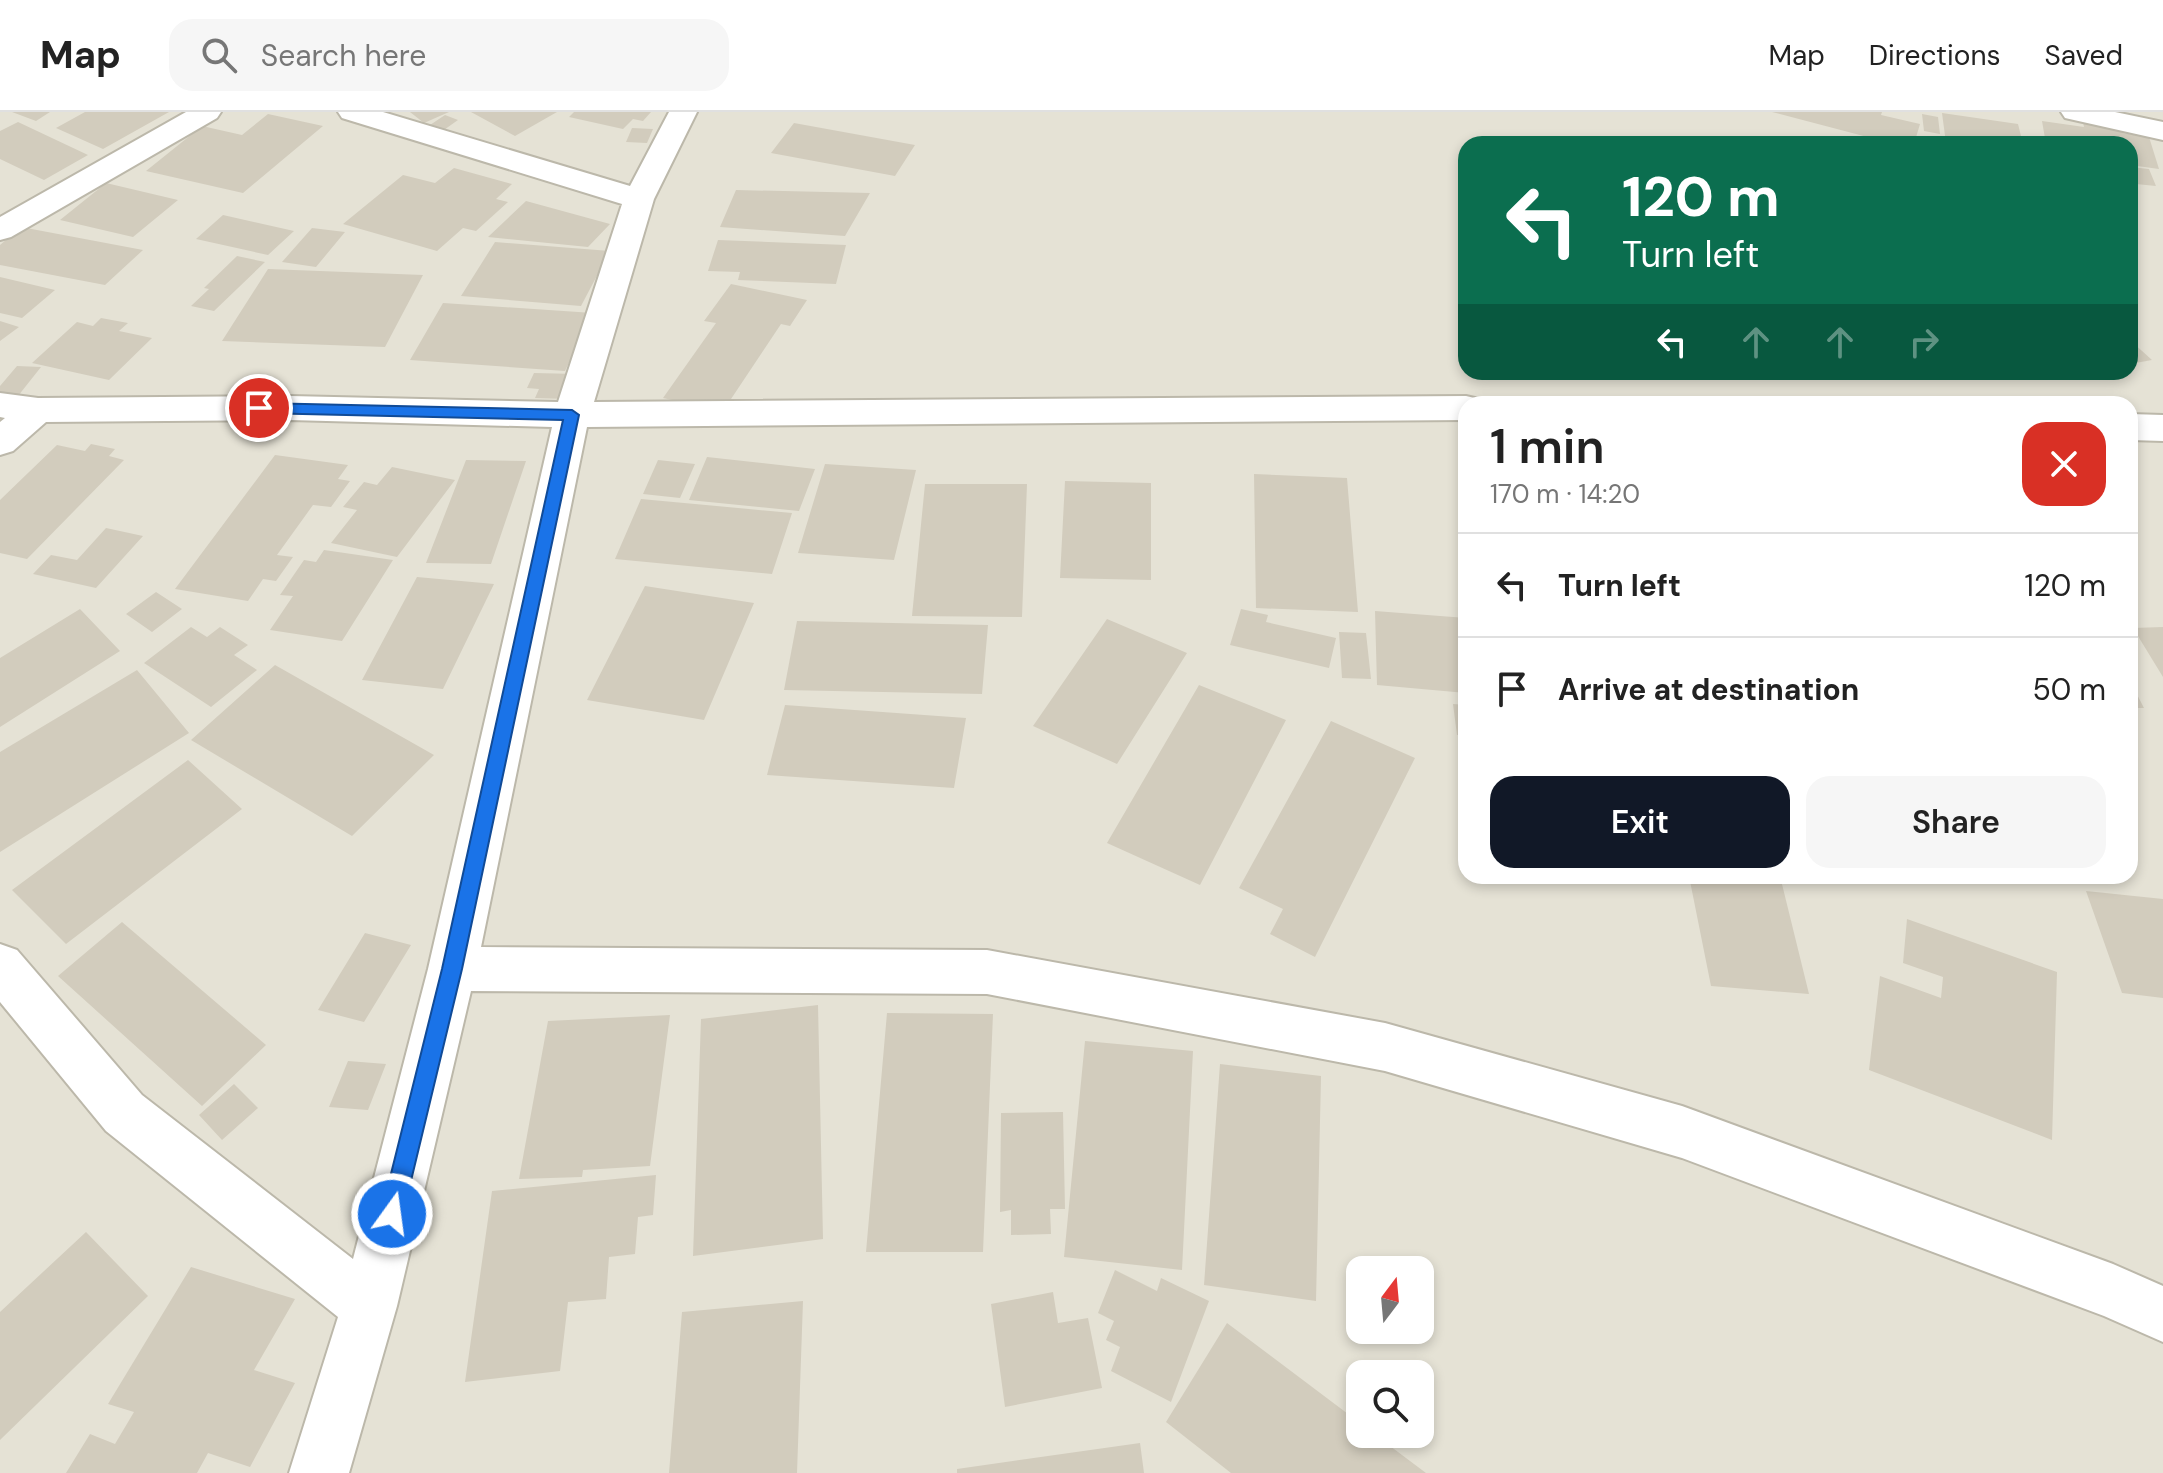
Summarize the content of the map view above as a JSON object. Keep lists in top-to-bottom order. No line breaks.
{"north":"top","page":{"header":"Map","search":"Search here","nav":["Map","Directions","Saved"],"turn":["120 m","Turn left"],"heading":["1 min","170 m · 14:20"],"list":[{"name":"Turn left","value":"120 m"},{"name":"Arrive at destination","value":"50 m"}],"buttons":["Exit","Share"]}}
